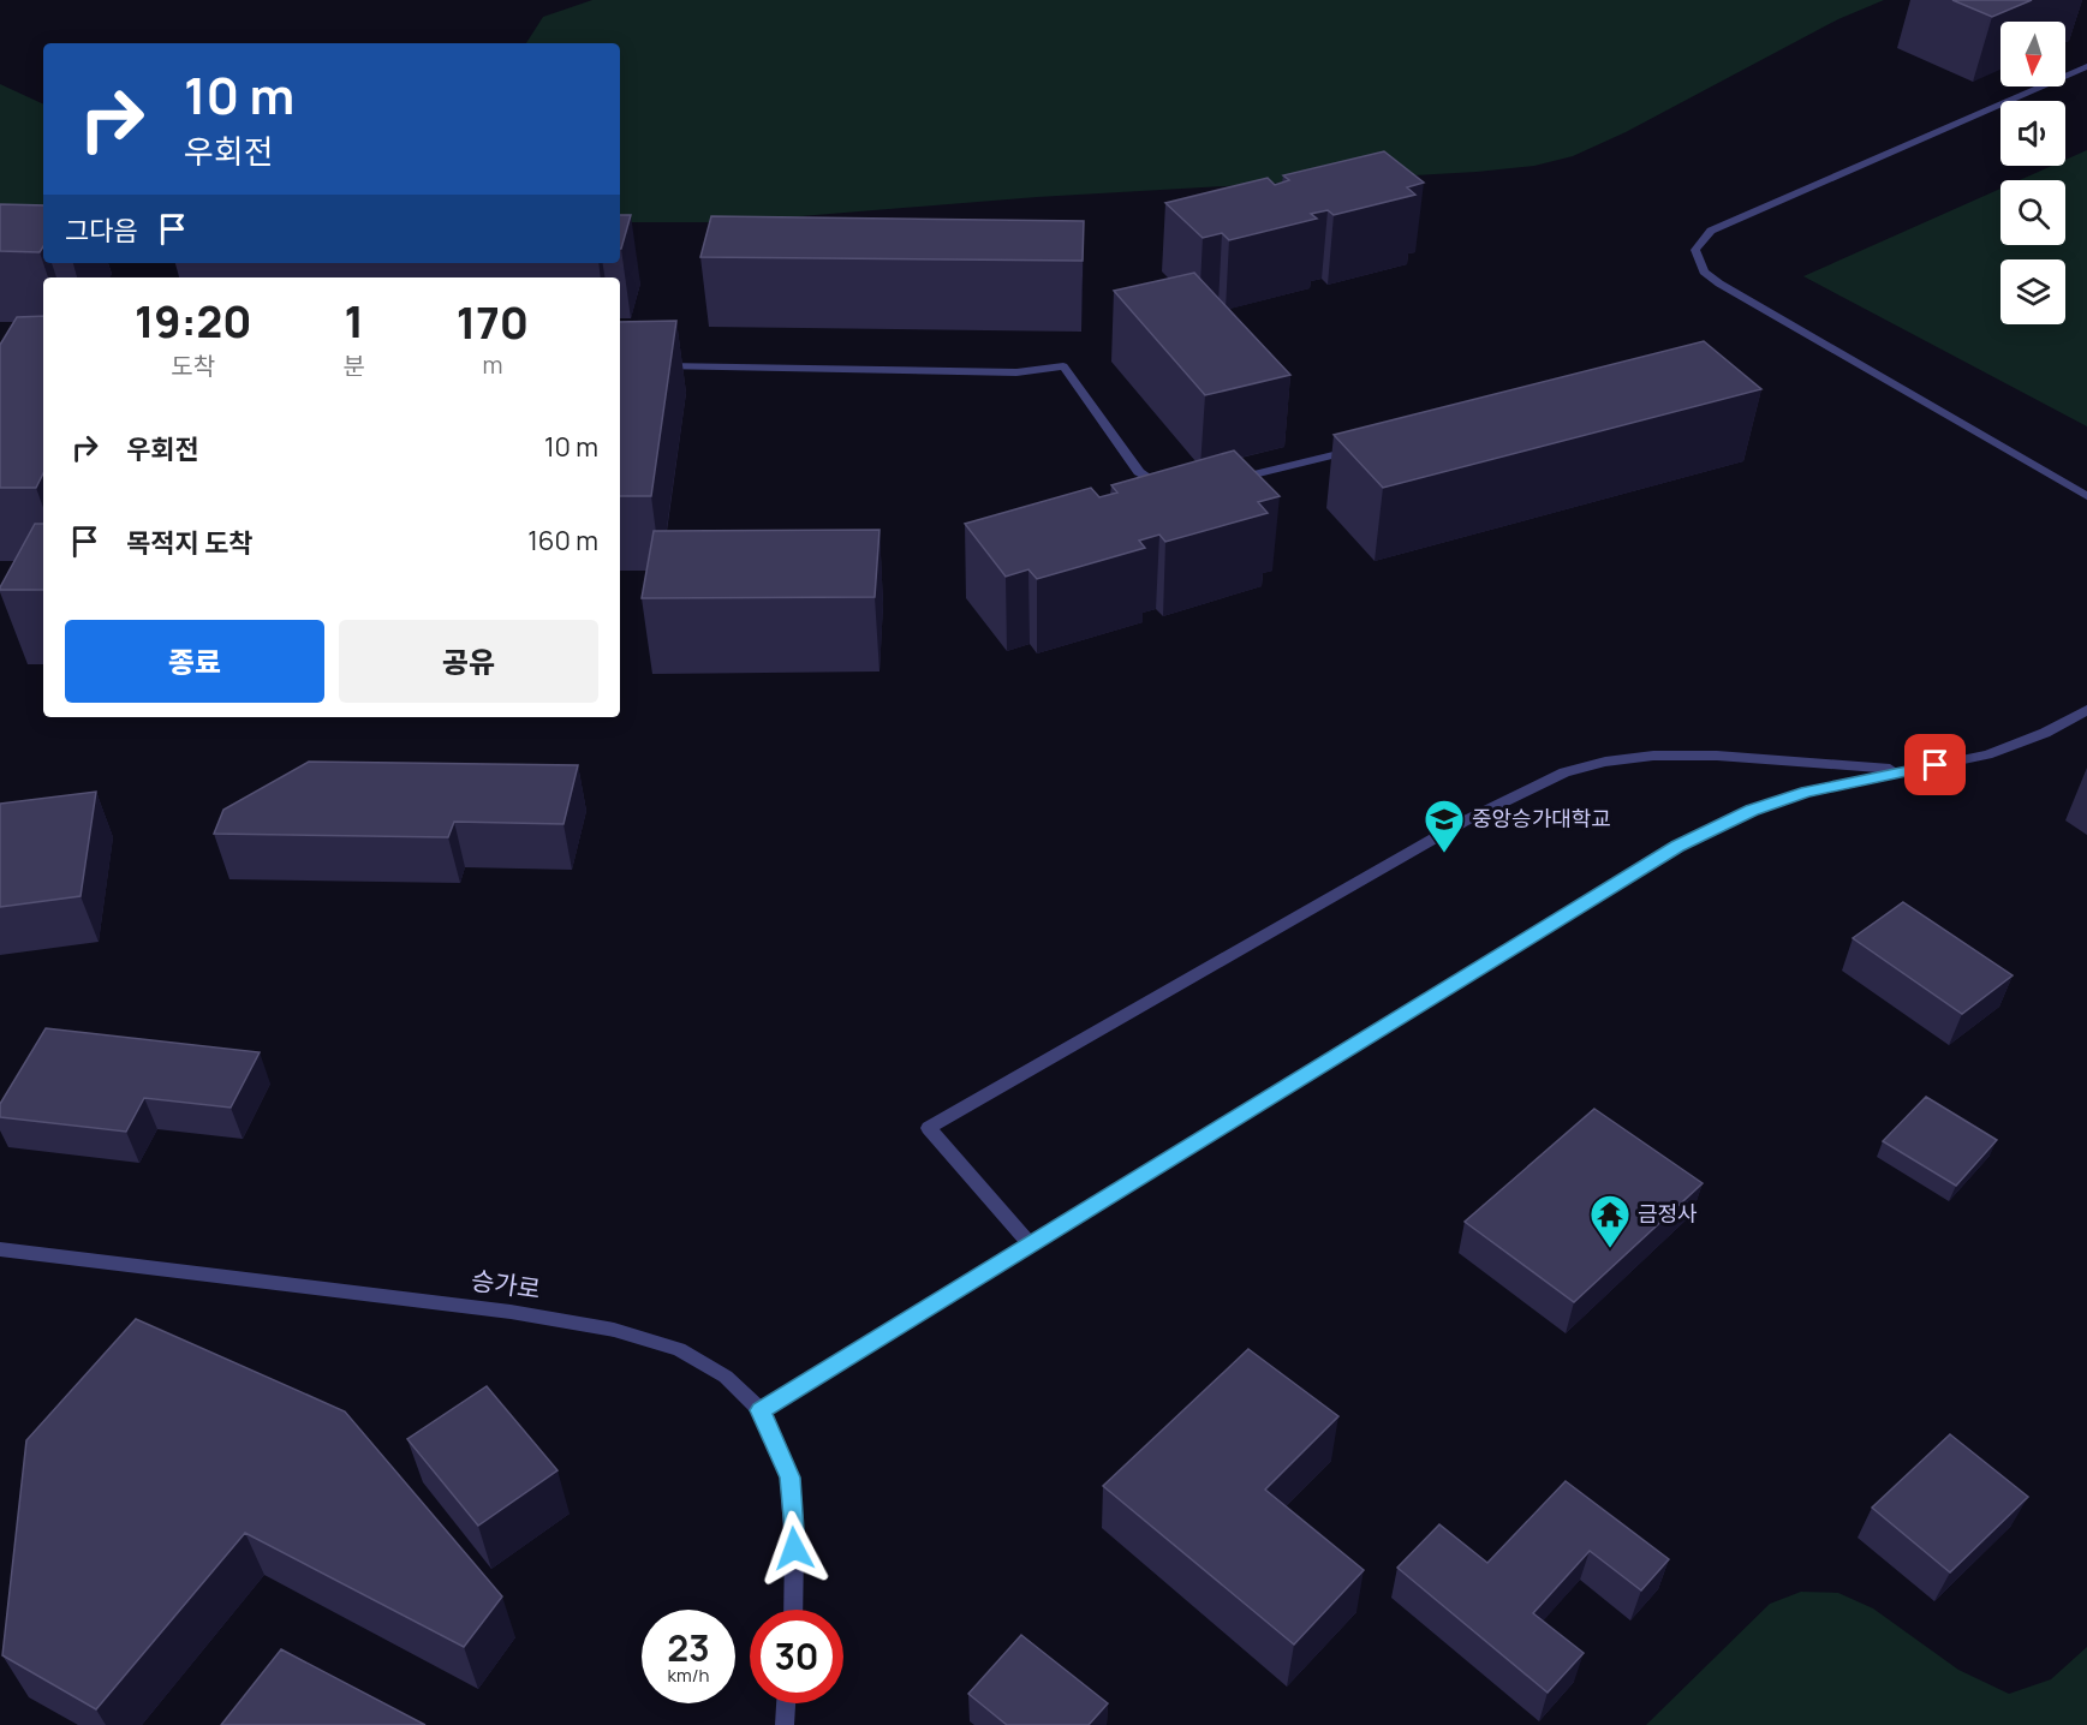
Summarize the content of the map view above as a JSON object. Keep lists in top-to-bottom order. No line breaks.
{"streets":{"street":["승가로"]},"places":{"school or university":["중앙승가대학교"],"temple":["금정사"]},"north":"bottom","page":{"turn":["10 m","우회전"],"then":"그다음","eta":["19:20","도착","1","분","170","m"],"list":[{"name":"우회전","value":"10 m"},{"name":"목적지 도착","value":"160 m"}],"buttons":["종료","공유"],"speed":"23 km/h","limit":"30"}}
